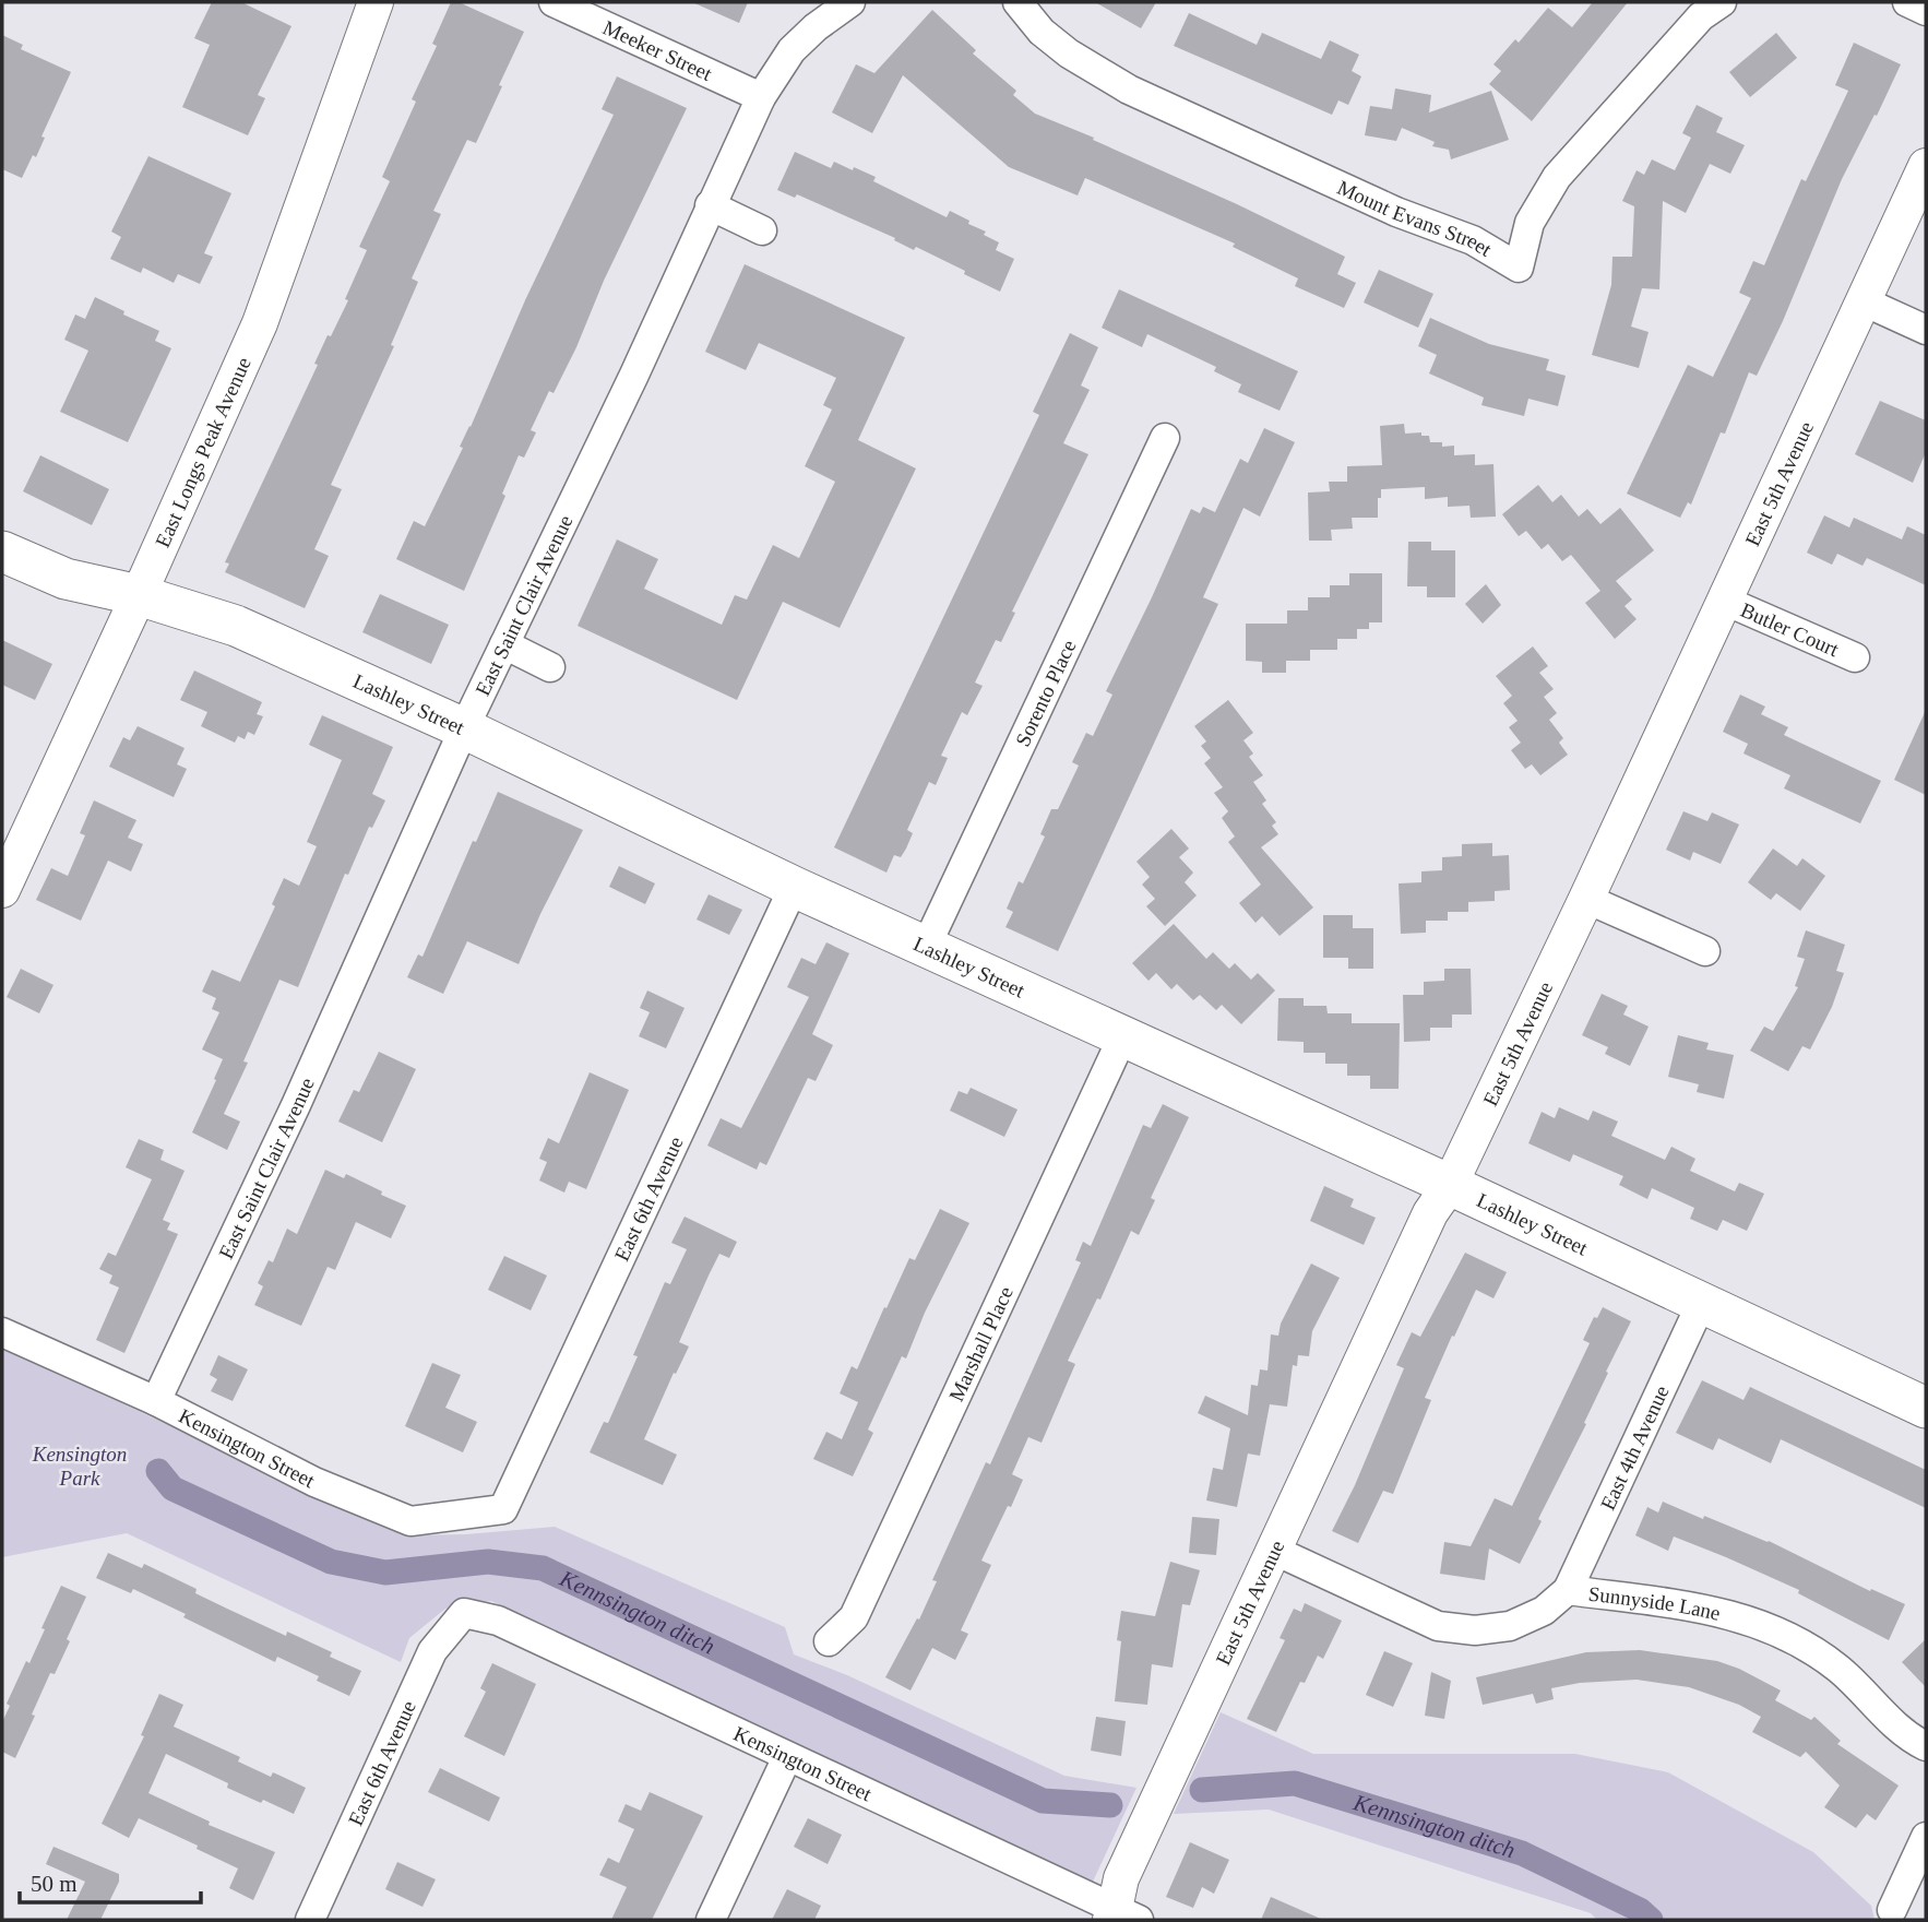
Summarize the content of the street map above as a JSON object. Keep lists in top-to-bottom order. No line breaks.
{"streets":{"main road":["Lashley Street"],"street":["Meeker Street","Mount Evans Street","East Longs Peak Avenue","East 5th Avenue","East Saint Clair Avenue","Butler Court","Sorento Place","East 6th Avenue","Marshall Place","East 4th Avenue","Kensington Street","Sunnyside Lane"]},"crossings":[["Meeker Street","East Saint Clair Avenue"],["East Longs Peak Avenue","Lashley Street"],["East 5th Avenue","Butler Court"],["East 5th Avenue","Lashley Street"],["East 5th Avenue","Kensington Street"],["East 5th Avenue","Sunnyside Lane"],["East Saint Clair Avenue","Lashley Street"],["East Saint Clair Avenue","Kensington Street"],["Sorento Place","Lashley Street"],["Lashley Street","East 6th Avenue"],["Lashley Street","Marshall Place"],["Lashley Street","East 4th Avenue"],["East 6th Avenue","Kensington Street"],["East 4th Avenue","Sunnyside Lane"]],"water":["Kennsington ditch"],"parks":["Kensington Park"],"scale_bar":"50 m"}
